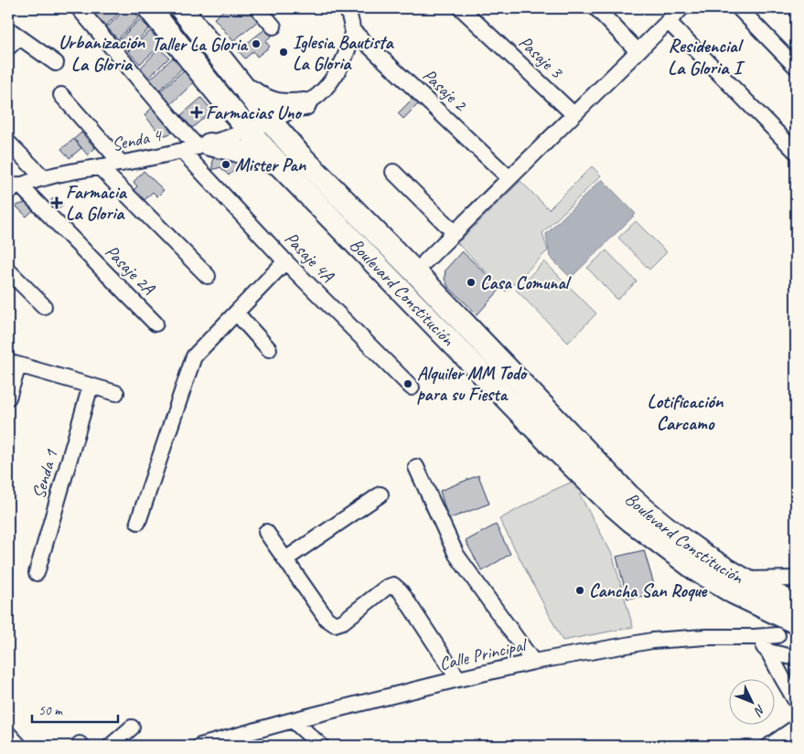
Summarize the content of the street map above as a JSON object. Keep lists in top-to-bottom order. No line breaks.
{"streets":{"highway":["Boulevard Constitución"],"street":["Pasaje 3","Pasaje 2","Senda 4","Pasaje 4A","Pasaje 2A","Senda 1","Calle Principal"]},"crossings":[["Pasaje 2","Senda 4"],["Senda 4","Pasaje 4A"],["Senda 4","Pasaje 2A"],["Senda 4","Boulevard Constitución"]],"districts":["Urbanización La Gloria","Residencial La Gloria I","Lotificación Carcamo"],"places":{"other":["Taller La Gloria","Iglesia Bautista La Gloria","Mister Pan","Casa Comunal","Alquiler MM Todo para su Fiesta","Cancha San Roque"],"health":["Farmacias Uno","Farmacia La Gloria"]},"scale_bar":"50 m","north":"bottom right"}
